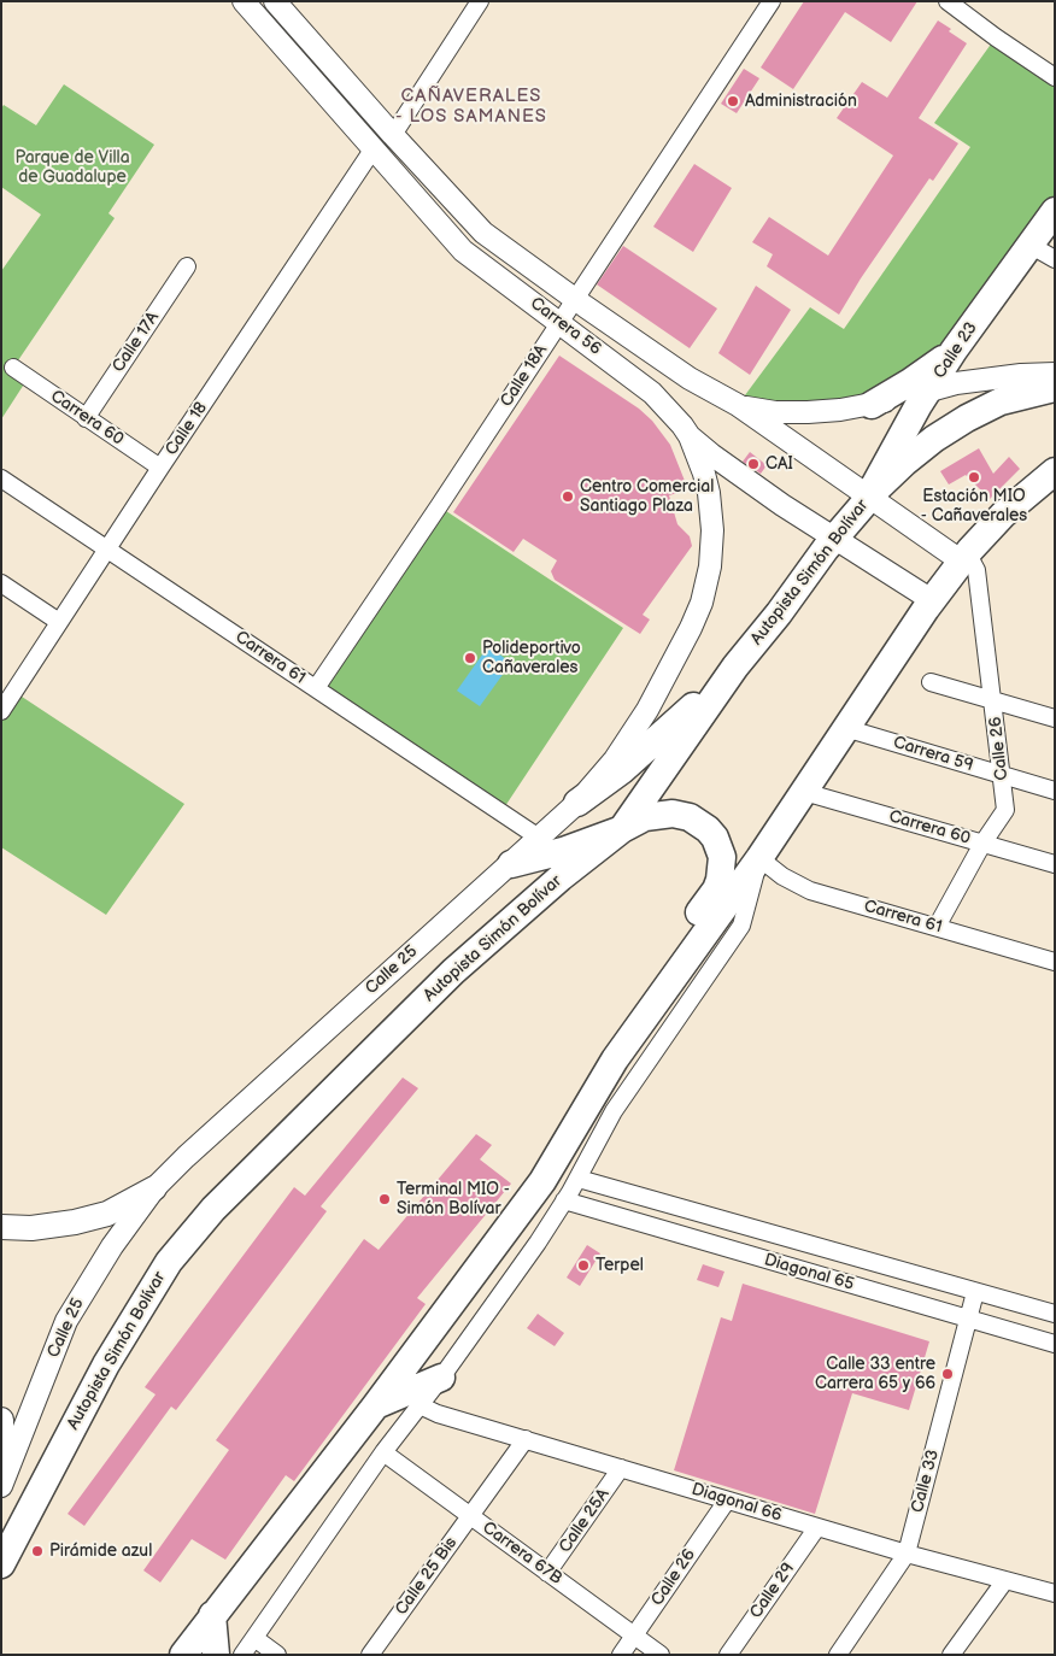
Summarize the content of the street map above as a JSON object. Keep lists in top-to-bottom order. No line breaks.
{"streets":{"main road":["Calle 23","Autopista Simón Bolívar"],"street":["Carrera 56","Calle 17A","Calle 18A","Carrera 60","Calle 18","Carrera 61","Calle 26","Carrera 59","Calle 25","Diagonal 65","Calle 33","Diagonal 66","Calle 25A","Carrera 67B","Calle 25 Bis","Calle 29"]},"crossings":[["Carrera 56","Calle 23"],["Carrera 56","Calle 18A"],["Carrera 56","Calle 18"],["Carrera 56","Autopista Simón Bolívar"],["Carrera 56","Calle 26"],["Carrera 56","Calle 25"],["Calle 17A","Carrera 60"],["Calle 23","Autopista Simón Bolívar"],["Calle 18A","Carrera 61"],["Carrera 60","Calle 18"],["Carrera 60","Calle 26"],["Calle 18","Carrera 61"],["Carrera 61","Calle 26"],["Carrera 61","Calle 25"],["Calle 26","Carrera 59"],["Calle 26","Diagonal 66"],["Calle 26","Carrera 67B"],["Diagonal 65","Calle 33"],["Calle 33","Diagonal 66"],["Diagonal 66","Calle 25A"],["Diagonal 66","Calle 25 Bis"],["Diagonal 66","Calle 29"],["Calle 25A","Carrera 67B"],["Carrera 67B","Calle 25 Bis"]],"districts":["CAÑAVERALES - LOS SAMANES"],"parks":["Parque de Villa de Guadalupe"],"places":["Administración","CAI","Estación MIO - Cañaverales","Centro Comercial Santiago Plaza","Polideportivo Cañaverales","Terminal MIO - Simón Bolívar","Terpel","Calle 33 entre Carrera 65 y 66","Pirámide azul"]}
